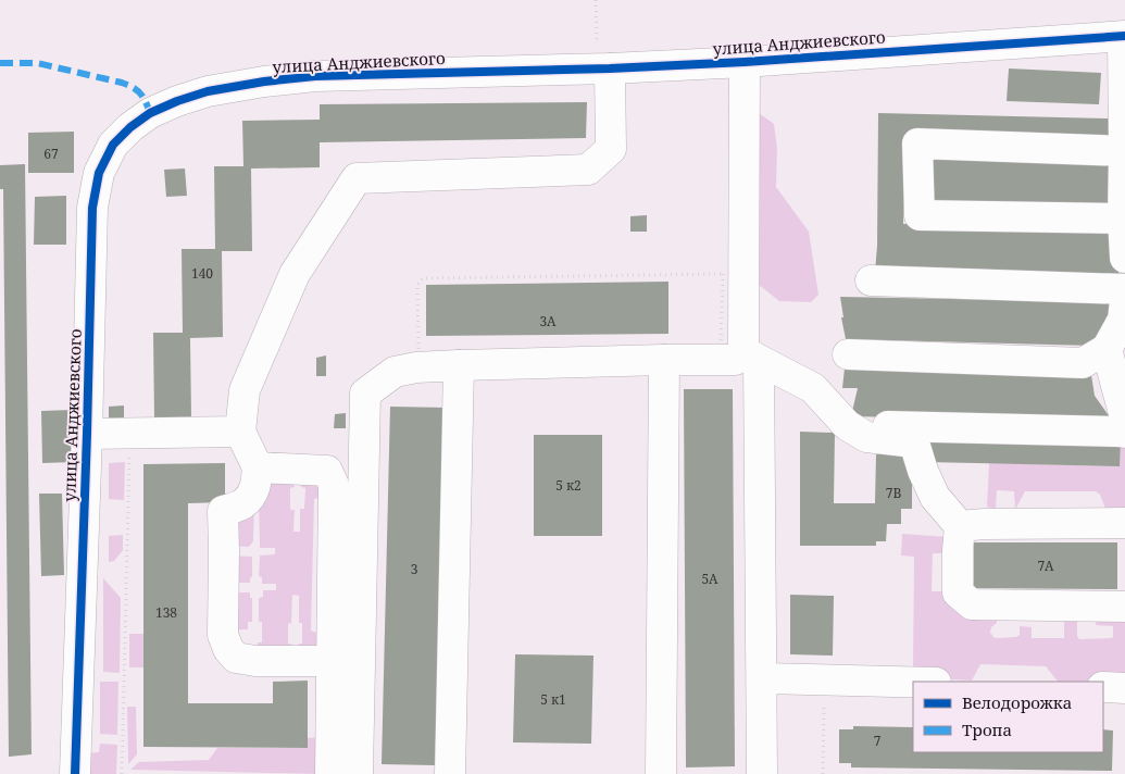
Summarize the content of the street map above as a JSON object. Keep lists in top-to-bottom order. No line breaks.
{"streets":{"street":["улица Анджиевского"]},"house_numbers":["67","140","3А","5 к2","7В","7А","3","5А","138","5 к1","7"],"legend":["Велодорожка","Тропа"]}
